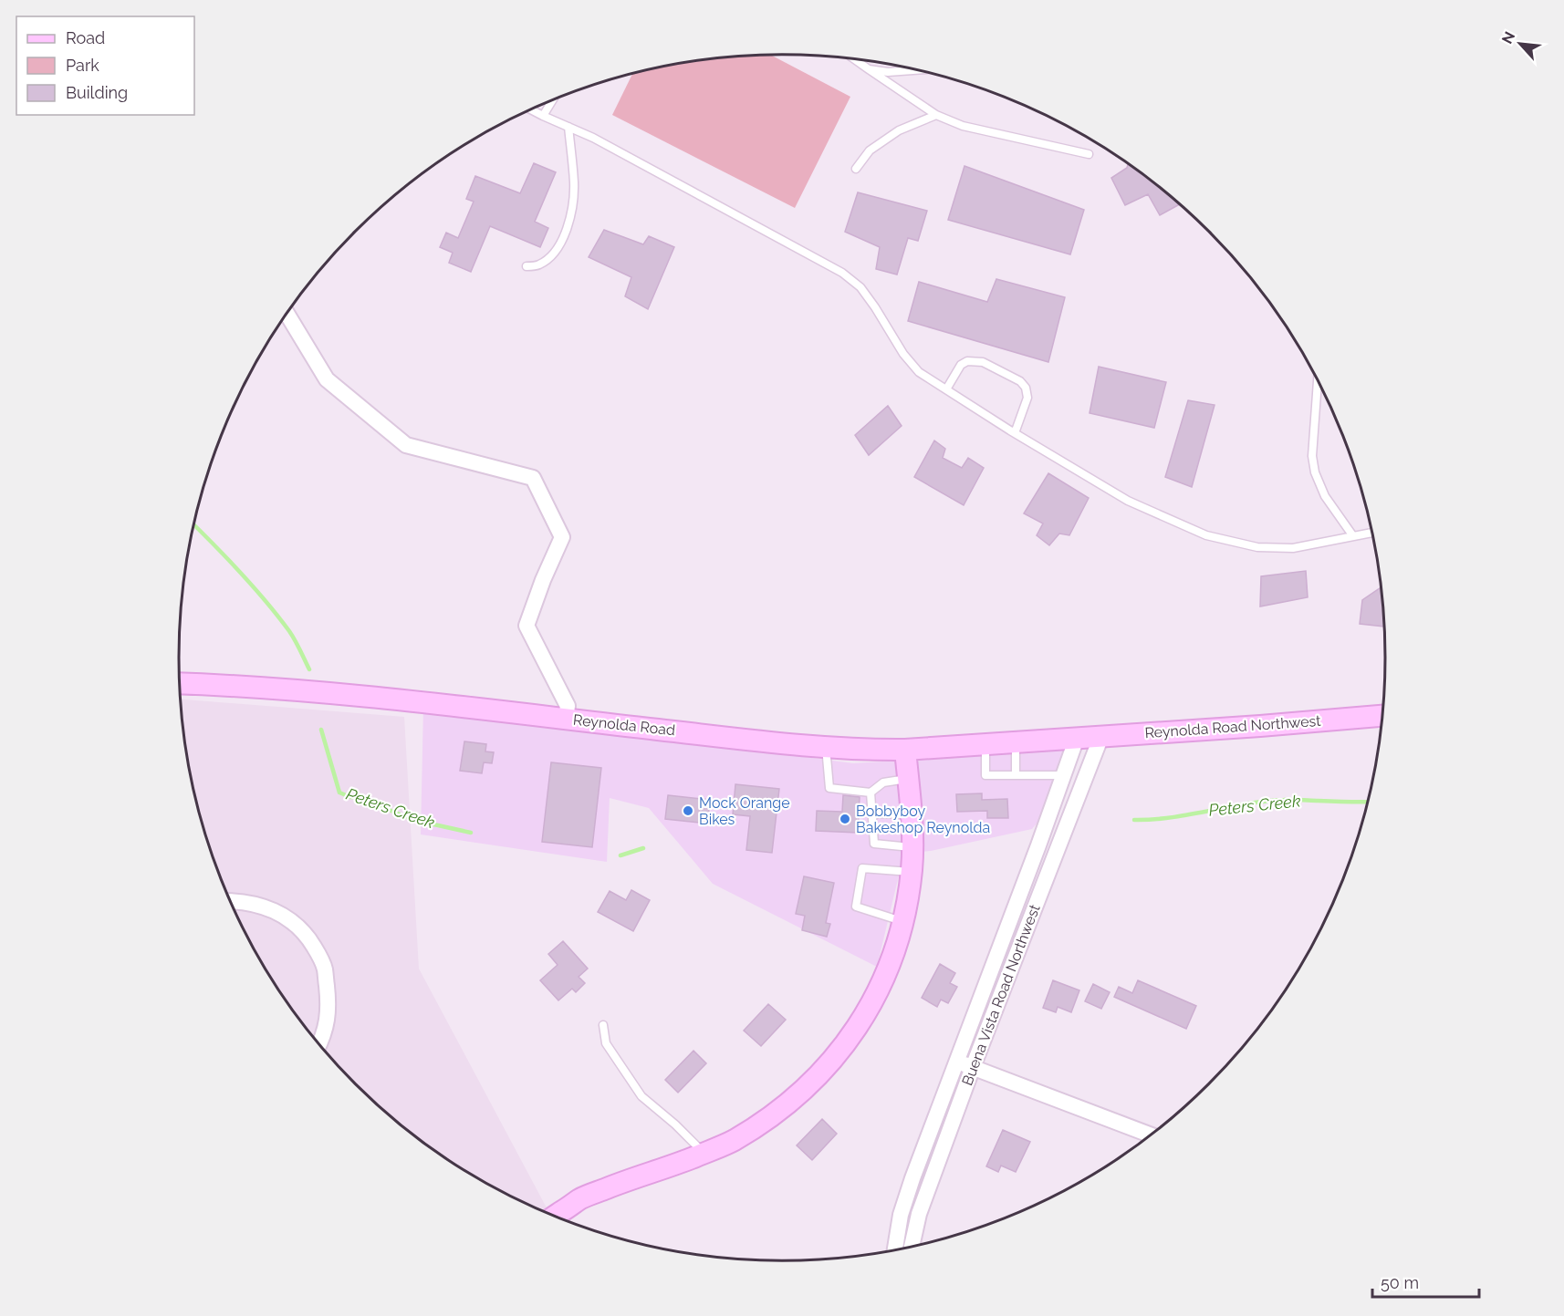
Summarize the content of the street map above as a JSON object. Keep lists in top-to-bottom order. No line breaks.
{"streets":{"main road":["Reynolda Road","Reynolda Road Northwest"],"street":["Buena Vista Road Northwest"]},"crossings":[["Reynolda Road","Reynolda Road Northwest"],["Reynolda Road","Buena Vista Road Northwest"],["Reynolda Road Northwest","Buena Vista Road Northwest"]],"water":["Peters Creek"],"places":["Mock Orange Bikes","Bobbyboy Bakeshop Reynolda"],"legend":["Road","Park","Building"],"scale_bar":"50 m","north":"top left"}
